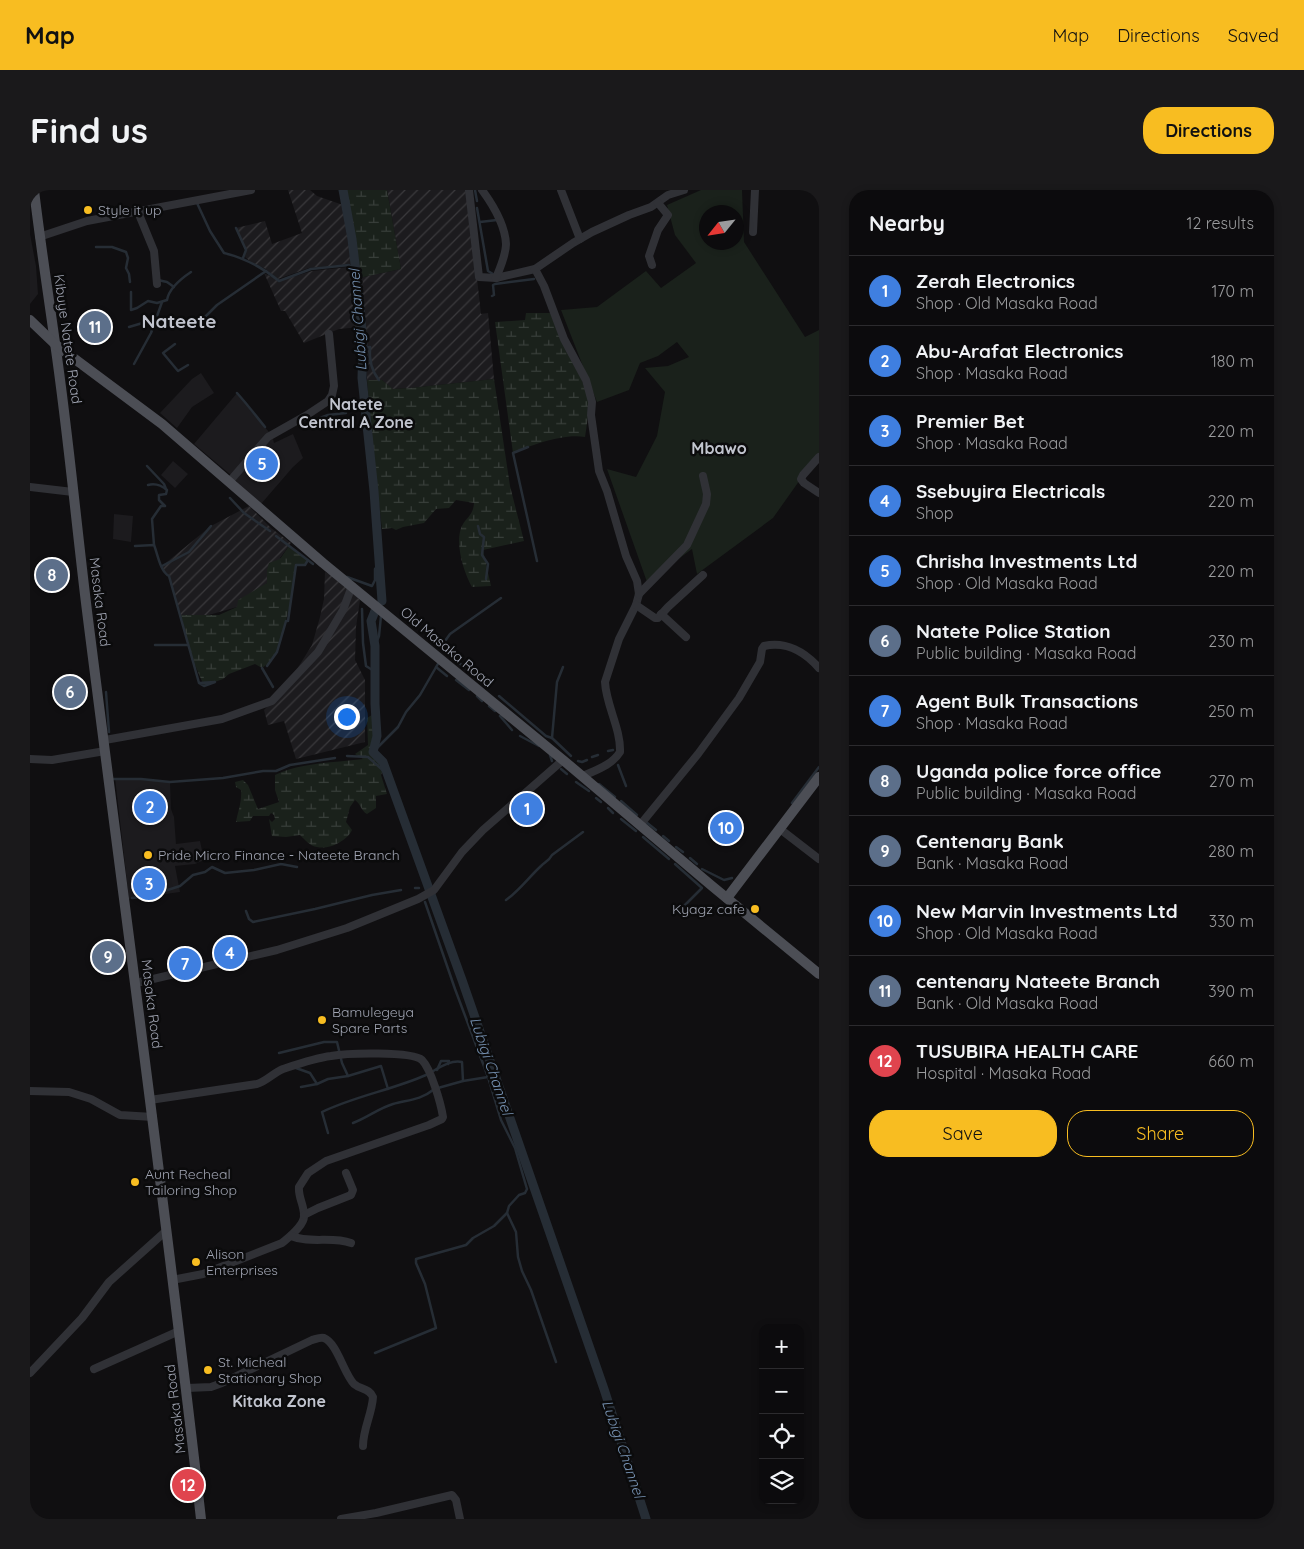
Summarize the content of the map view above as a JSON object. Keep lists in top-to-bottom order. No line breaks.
{"streets":{"main road":["Kibuye Natete Road","Masaka Road","Old Masaka Road"]},"crossings":[["Kibuye Natete Road","Masaka Road"],["Kibuye Natete Road","Old Masaka Road"]],"districts":["Nateete","Natete Central A Zone","Mbawo","Kitaka Zone"],"water":["Lubigi Channel"],"places":["Style it up","Pride Micro Finance - Nateete Branch","Kyagz cafe","Bamulegeya Spare Parts","Aunt Recheal Tailoring Shop","Alison Enterprises","St. Micheal Stationary Shop"],"north":"bottom left","page":{"header":"Map","nav":["Map","Directions","Saved"],"buttons":["Directions",["Save","Share"]],"title":"Find us","heading":["Nearby","12 results"],"list":[{"mark":"1","name":"Zerah Electronics","note":"Shop · Old Masaka Road","value":"170 m"},{"mark":"2","name":"Abu-Arafat Electronics","note":"Shop · Masaka Road","value":"180 m"},{"mark":"3","name":"Premier Bet","note":"Shop · Masaka Road","value":"220 m"},{"mark":"4","name":"Ssebuyira Electricals","note":"Shop","value":"220 m"},{"mark":"5","name":"Chrisha Investments Ltd","note":"Shop · Old Masaka Road","value":"220 m"},{"mark":"6","name":"Natete Police Station","note":"Public building · Masaka Road","value":"230 m"},{"mark":"7","name":"Agent Bulk Transactions","note":"Shop · Masaka Road","value":"250 m"},{"mark":"8","name":"Uganda police force office","note":"Public building · Masaka Road","value":"270 m"},{"mark":"9","name":"Centenary Bank","note":"Bank · Masaka Road","value":"280 m"},{"mark":"10","name":"New Marvin Investments Ltd","note":"Shop · Old Masaka Road","value":"330 m"},{"mark":"11","name":"centenary Nateete Branch","note":"Bank · Old Masaka Road","value":"390 m"},{"mark":"12","name":"TUSUBIRA HEALTH CARE","note":"Hospital · Masaka Road","value":"660 m"}],"pins":["11","5","8","6","2","1","10","3","4","9","7","12"],"map_buttons":["+","−"]}}
